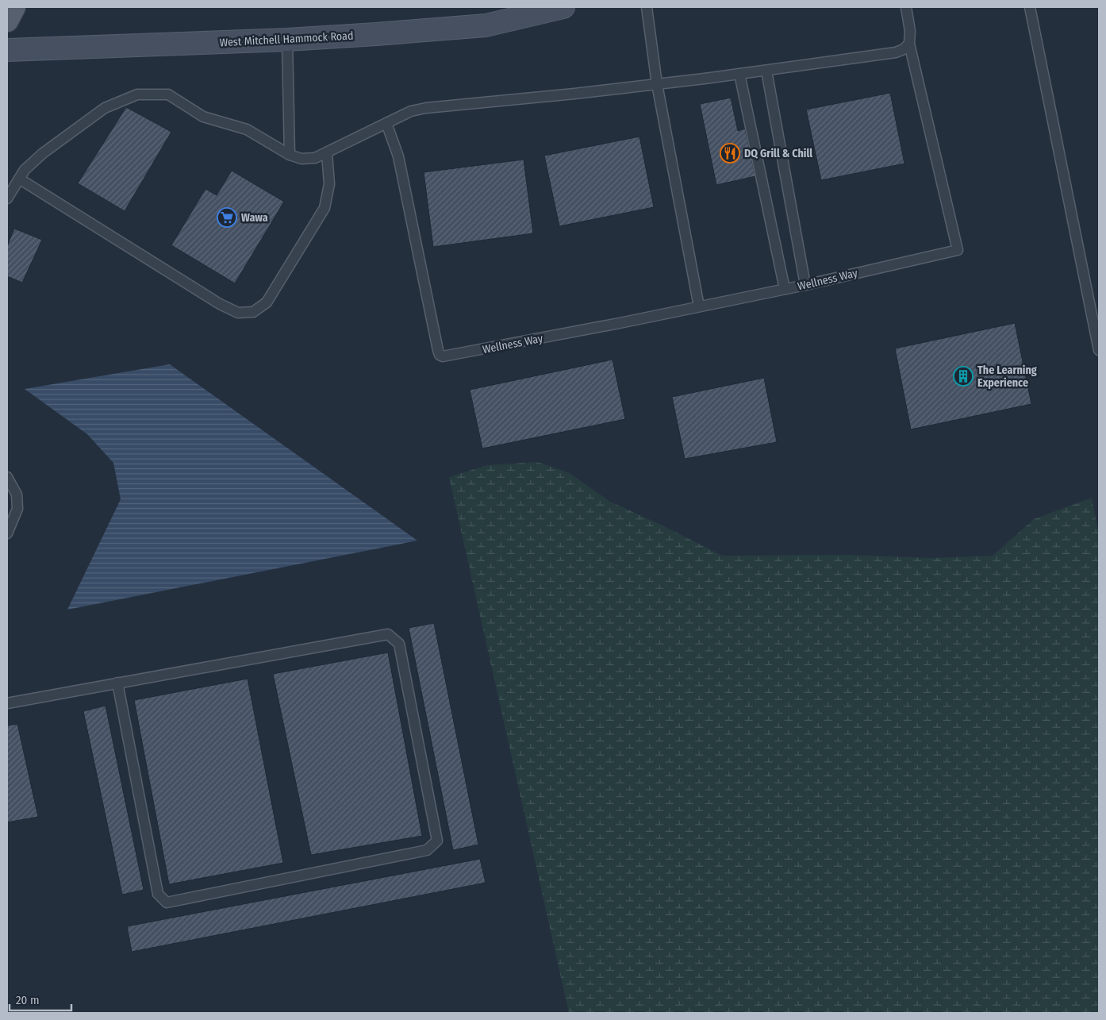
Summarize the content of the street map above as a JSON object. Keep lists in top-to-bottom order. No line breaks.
{"streets":{"main road":["West Mitchell Hammock Road"],"lane":["Wellness Way"]},"places":{"restaurant":["DQ Grill & Chill"],"supermarket":["Wawa"],"building":["The Learning Experience"]},"scale_bar":"20 m"}
